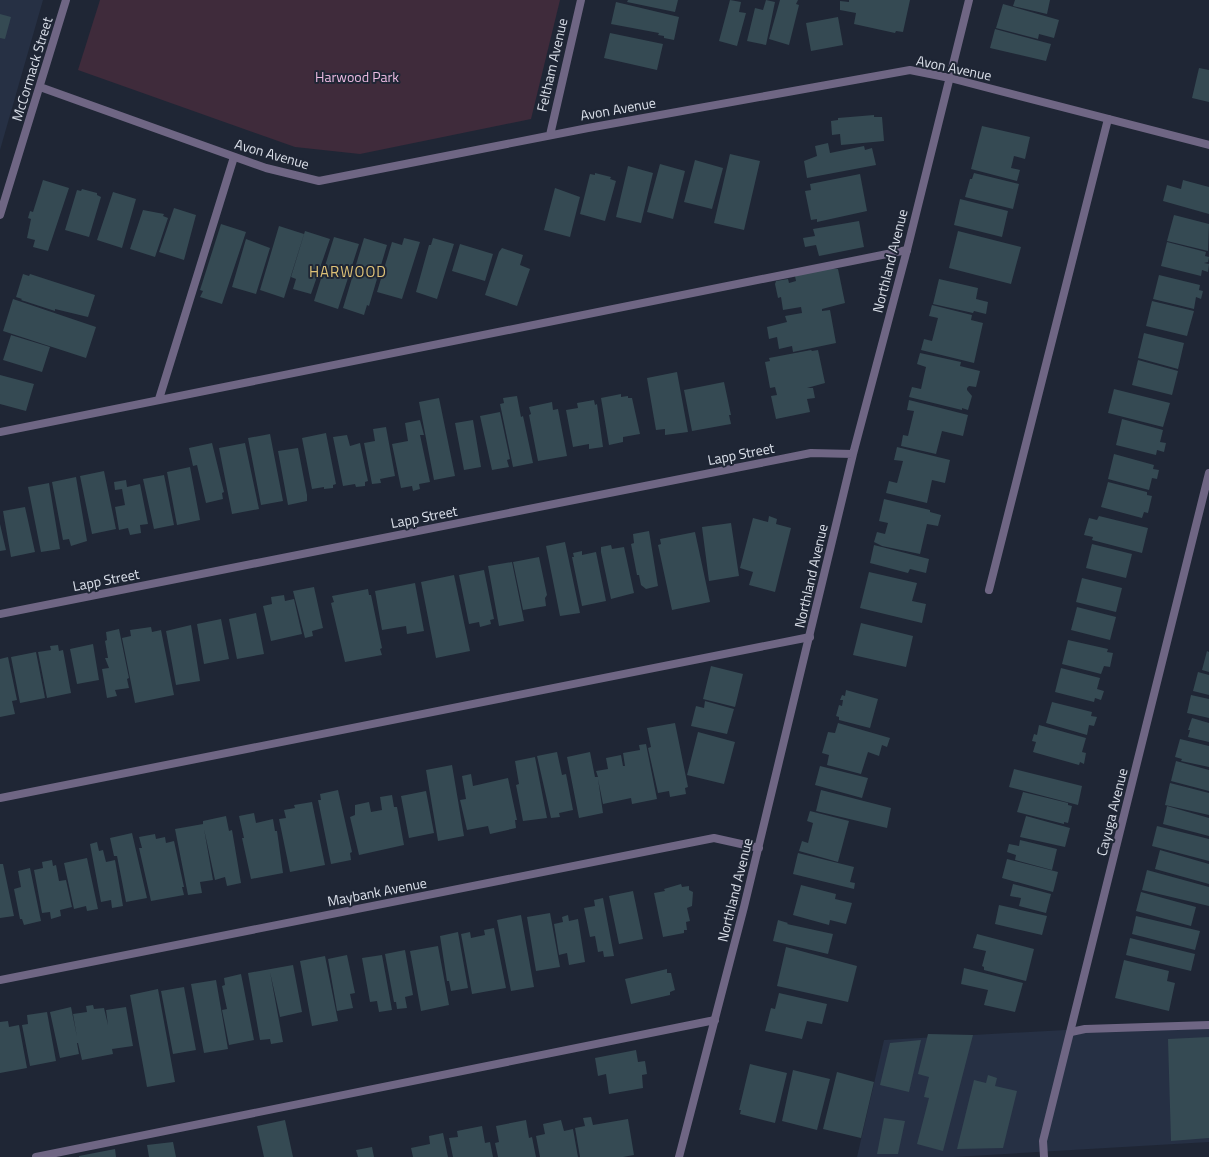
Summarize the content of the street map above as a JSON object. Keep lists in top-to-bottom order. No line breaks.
{"streets":{"street":["Feltham Avenue","Avon Avenue","McCormack Street","Northland Avenue","Lapp Street","Cayuga Avenue","Maybank Avenue"]},"crossings":[["Feltham Avenue","Avon Avenue"],["Avon Avenue","McCormack Street"],["Avon Avenue","Northland Avenue"],["Northland Avenue","Lapp Street"],["Northland Avenue","Maybank Avenue"]],"districts":["HARWOOD"],"parks":["Harwood Park"]}
